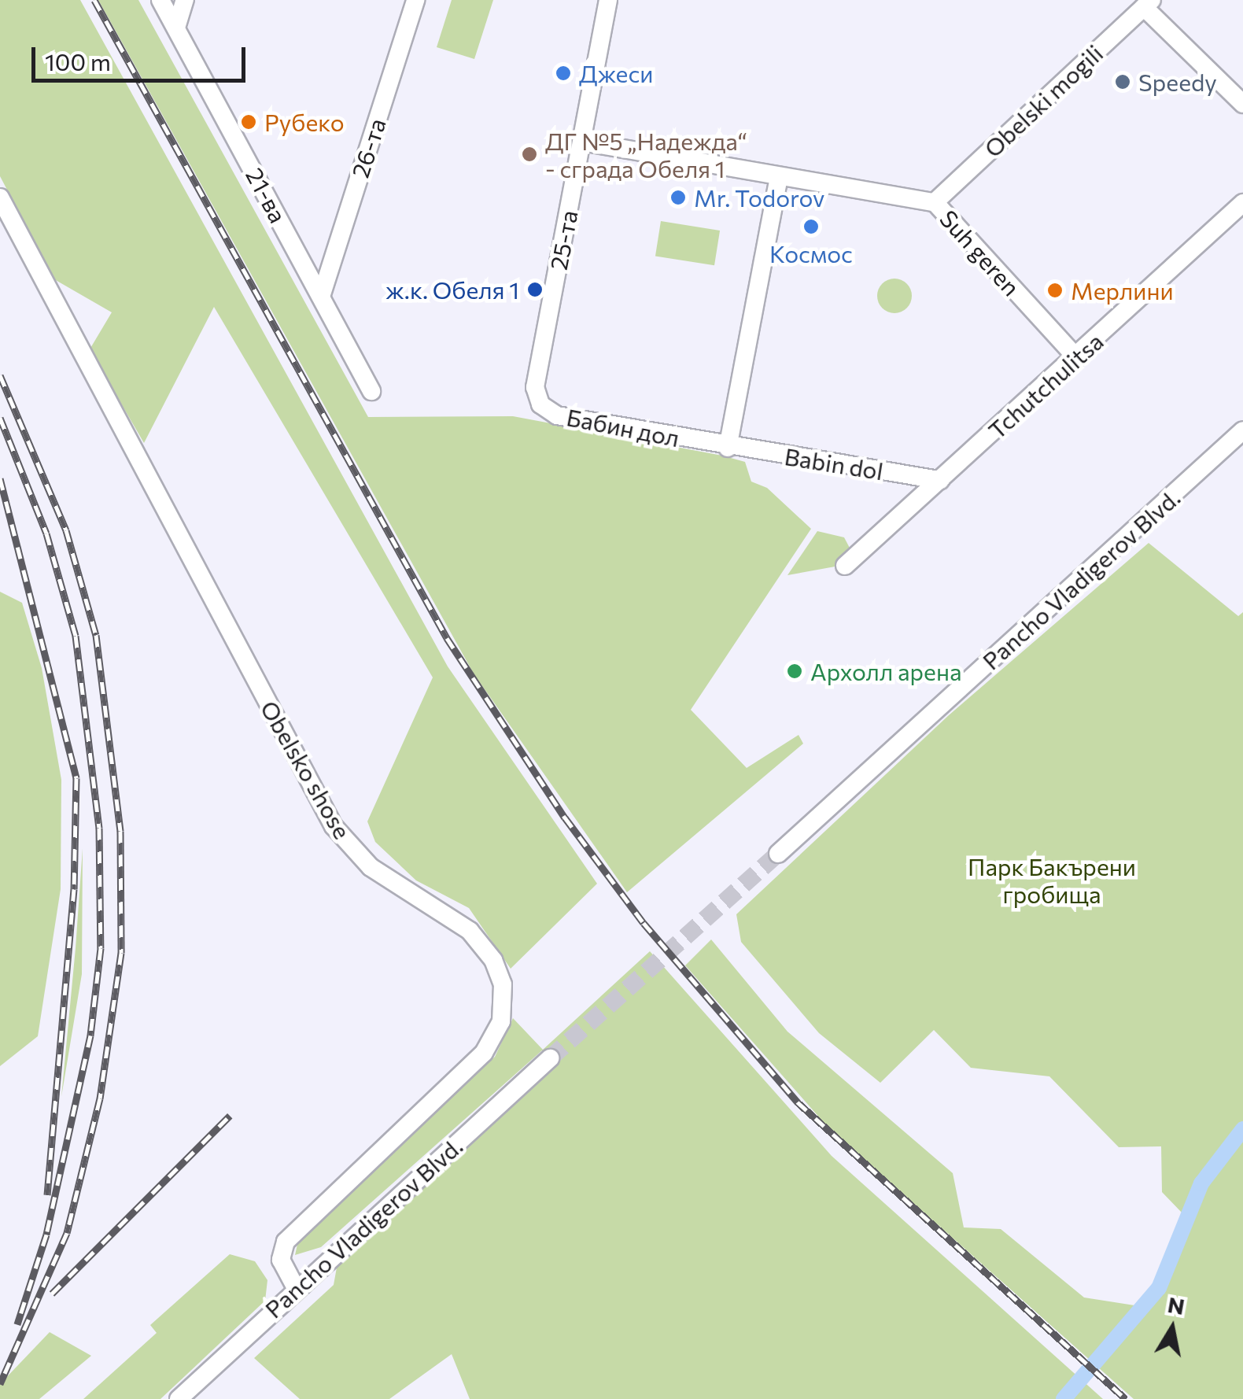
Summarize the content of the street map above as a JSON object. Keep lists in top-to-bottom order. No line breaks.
{"streets":{"street":["Obelski mogili","26-та","21-ва","25-та","Suh geren","Tchutchulitsa","Бабин дол","Babin dol","Pancho Vladigerov Blvd.","Obelsko shose"]},"crossings":[["Obelski mogili","Suh geren"],["26-та","21-ва"],["25-та","Suh geren"],["25-та","Бабин дол"],["Suh geren","Tchutchulitsa"],["Tchutchulitsa","Babin dol"],["Бабин дол","Babin dol"],["Pancho Vladigerov Blvd.","Obelsko shose"]],"parks":["Парк Бакърени гробища"],"places":["Джеси","Speedy","Рубеко","ДГ №5 „Надежда“ - сграда Обеля 1","Mr. Todorov","Космос","ж.к. Обеля 1","Мерлини","Архолл арена"],"scale_bar":"100 m","north":"top"}
